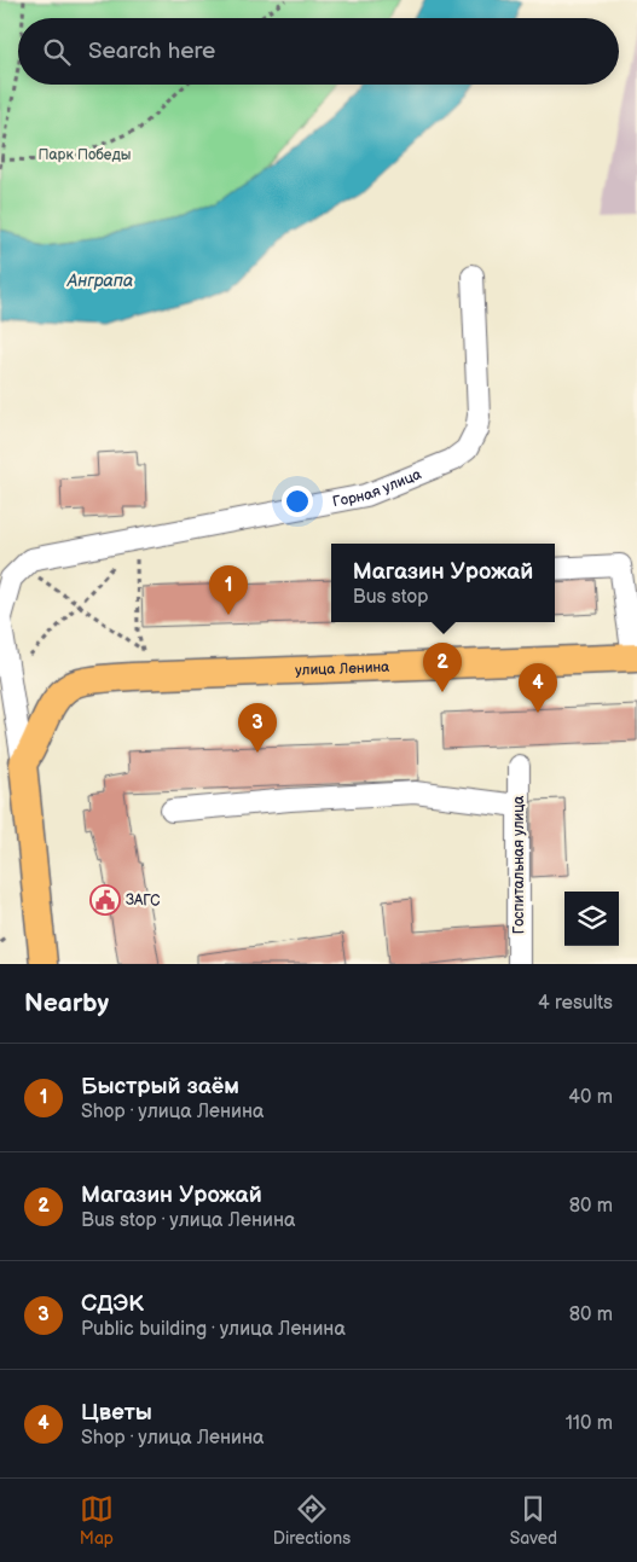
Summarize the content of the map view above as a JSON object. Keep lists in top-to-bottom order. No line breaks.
{"streets":{"main road":["улица Ленина"],"street":["Горная улица","Госпитальная улица"]},"water":["Анграпа"],"parks":["Парк Победы"],"places":{"public building":["ЗАГС"]},"page":{"search":"Search here","popup":["Магазин Урожай","Bus stop"],"pins":["1","2","4","3"],"heading":["Nearby","4 results"],"list":[{"mark":"1","name":"Быстрый заём","note":"Shop · улица Ленина","value":"40 m"},{"mark":"2","name":"Магазин Урожай","note":"Bus stop · улица Ленина","value":"80 m"},{"mark":"3","name":"СДЭК","note":"Public building · улица Ленина","value":"80 m"},{"mark":"4","name":"Цветы","note":"Shop · улица Ленина","value":"110 m"}],"nav":["Map","Directions","Saved"]}}
